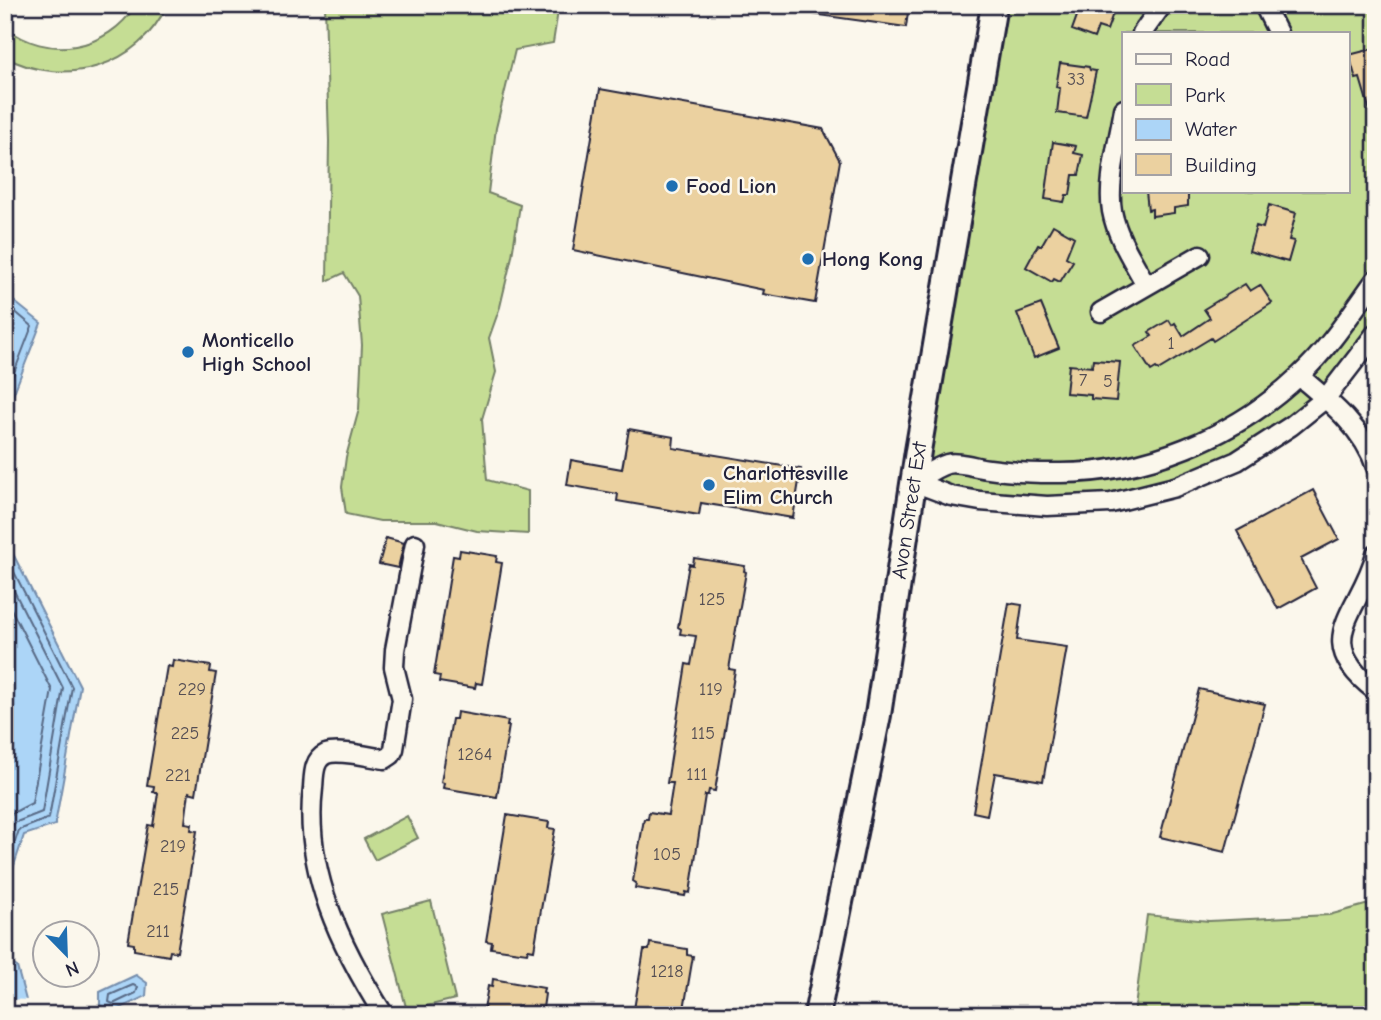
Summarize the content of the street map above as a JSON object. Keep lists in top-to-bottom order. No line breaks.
{"streets":{"main road":["Avon Street Ext"]},"places":["Food Lion","Hong Kong","Monticello High School","Charlottesville Elim Church"],"house_numbers":["33","1","7","5","125","229","119","225","115","1264","111","221","219","105","215","211","1218"],"legend":["Road","Park","Water","Building"],"north":"bottom right"}
